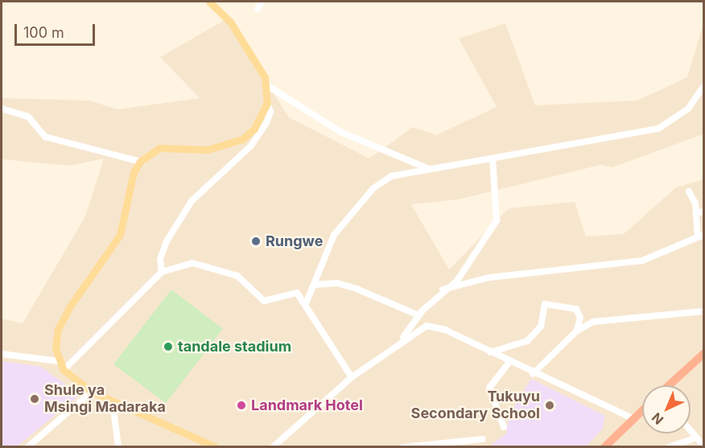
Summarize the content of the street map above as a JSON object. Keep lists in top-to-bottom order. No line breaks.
{"places":["Rungwe","tandale stadium","Shule ya Msingi Madaraka","Landmark Hotel","Tukuyu Secondary School"],"scale_bar":"100 m","north":"bottom left"}
